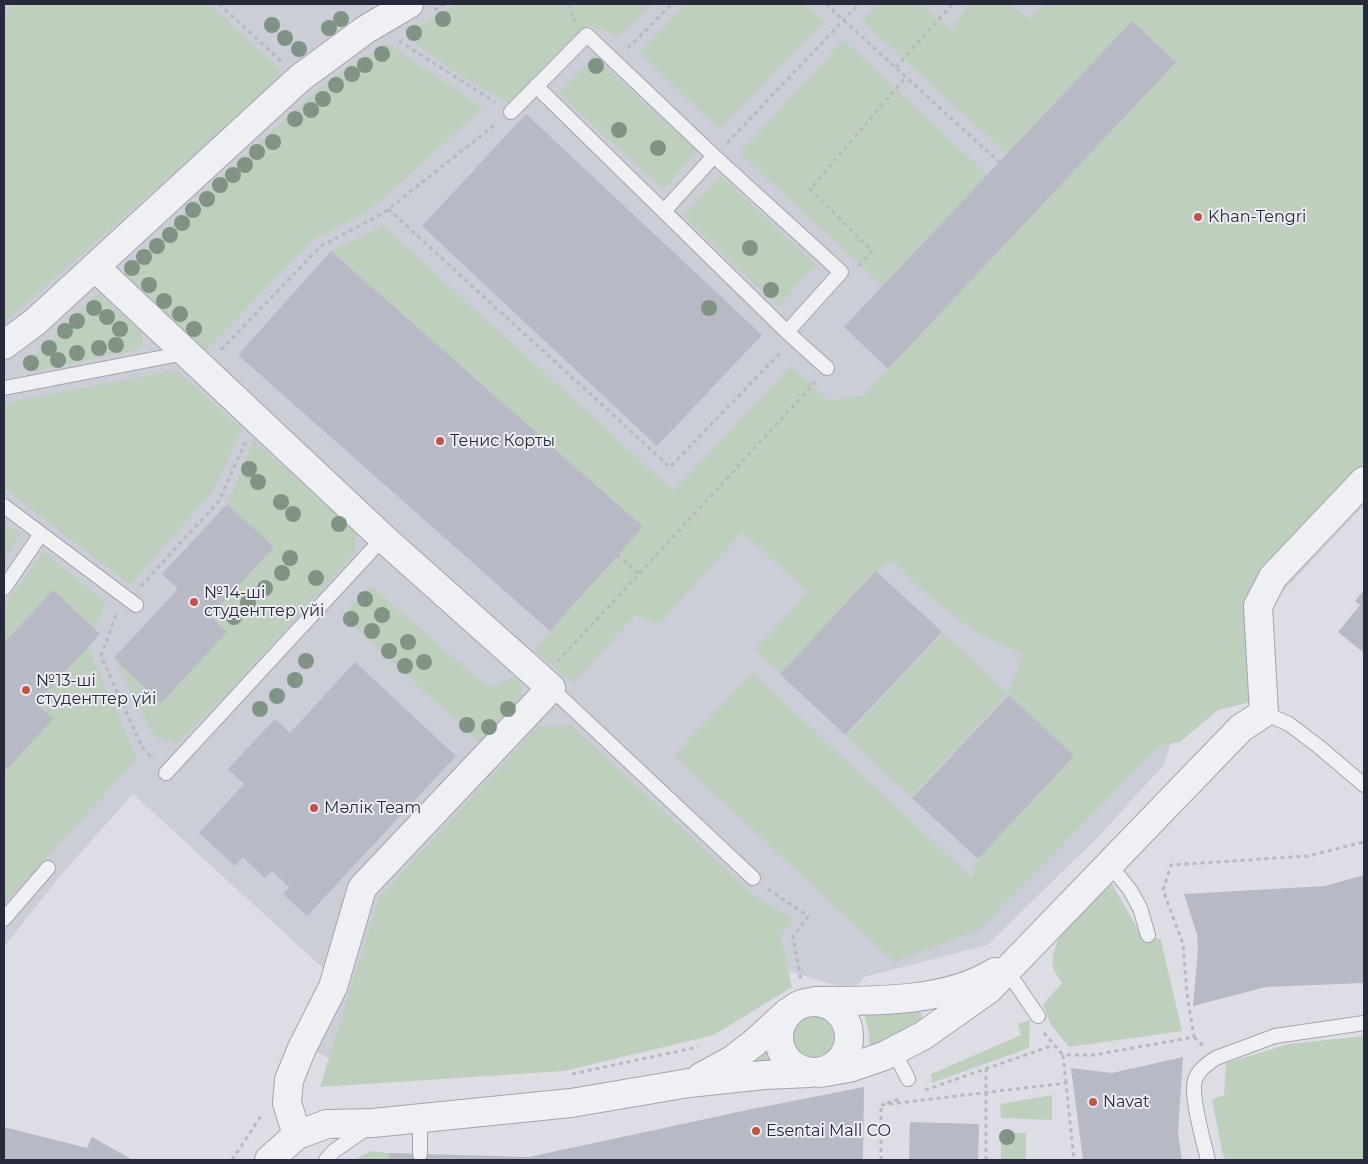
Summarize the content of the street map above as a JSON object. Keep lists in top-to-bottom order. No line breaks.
{"places":["Khan-Tengri","Тенис Корты","№14-ші студенттер үйі","№13-ші студенттер үйі","Мәлік Team","Navat","Esentai Mall СО"]}
